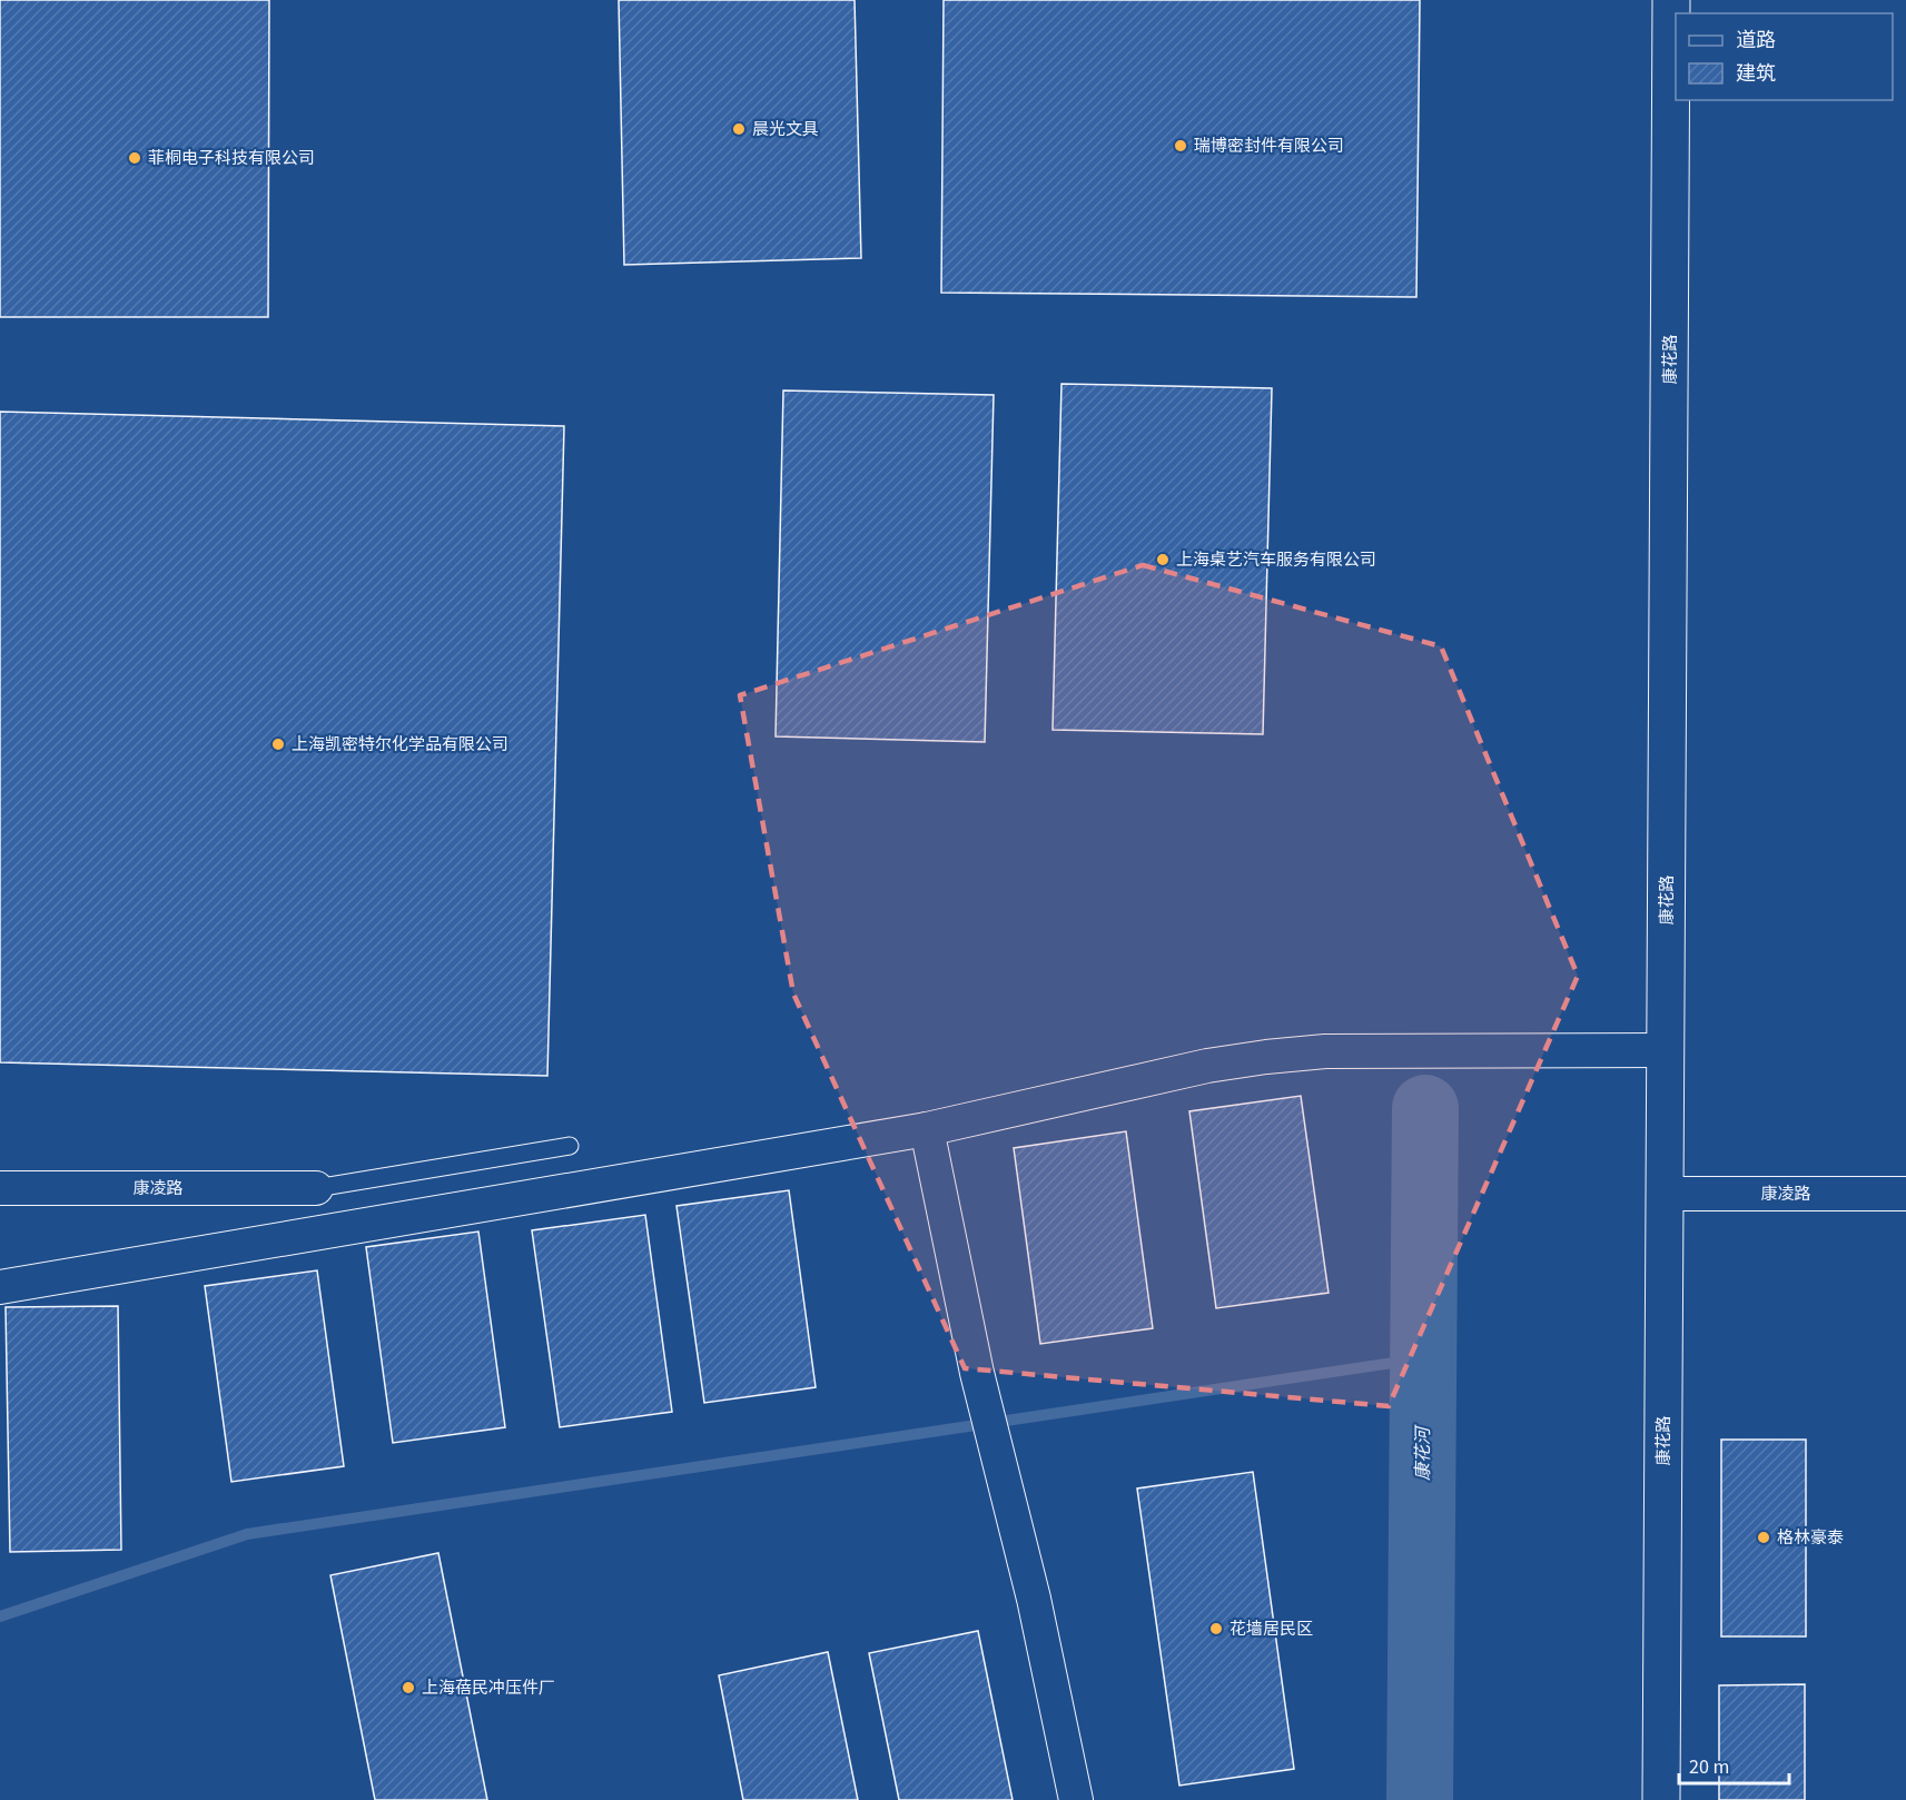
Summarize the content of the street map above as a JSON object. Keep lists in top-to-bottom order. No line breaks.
{"streets":{"street":["康花路","康凌路"]},"crossings":[["康花路","康凌路"]],"water":["康花河"],"places":["晨光文具","瑞博密封件有限公司","菲桐电子科技有限公司","上海桌艺汽车服务有限公司","上海凯密特尔化学品有限公司","格林豪泰","花墙居民区","上海蓓民冲压件厂"],"legend":["道路","建筑"],"scale_bar":"20 m"}
